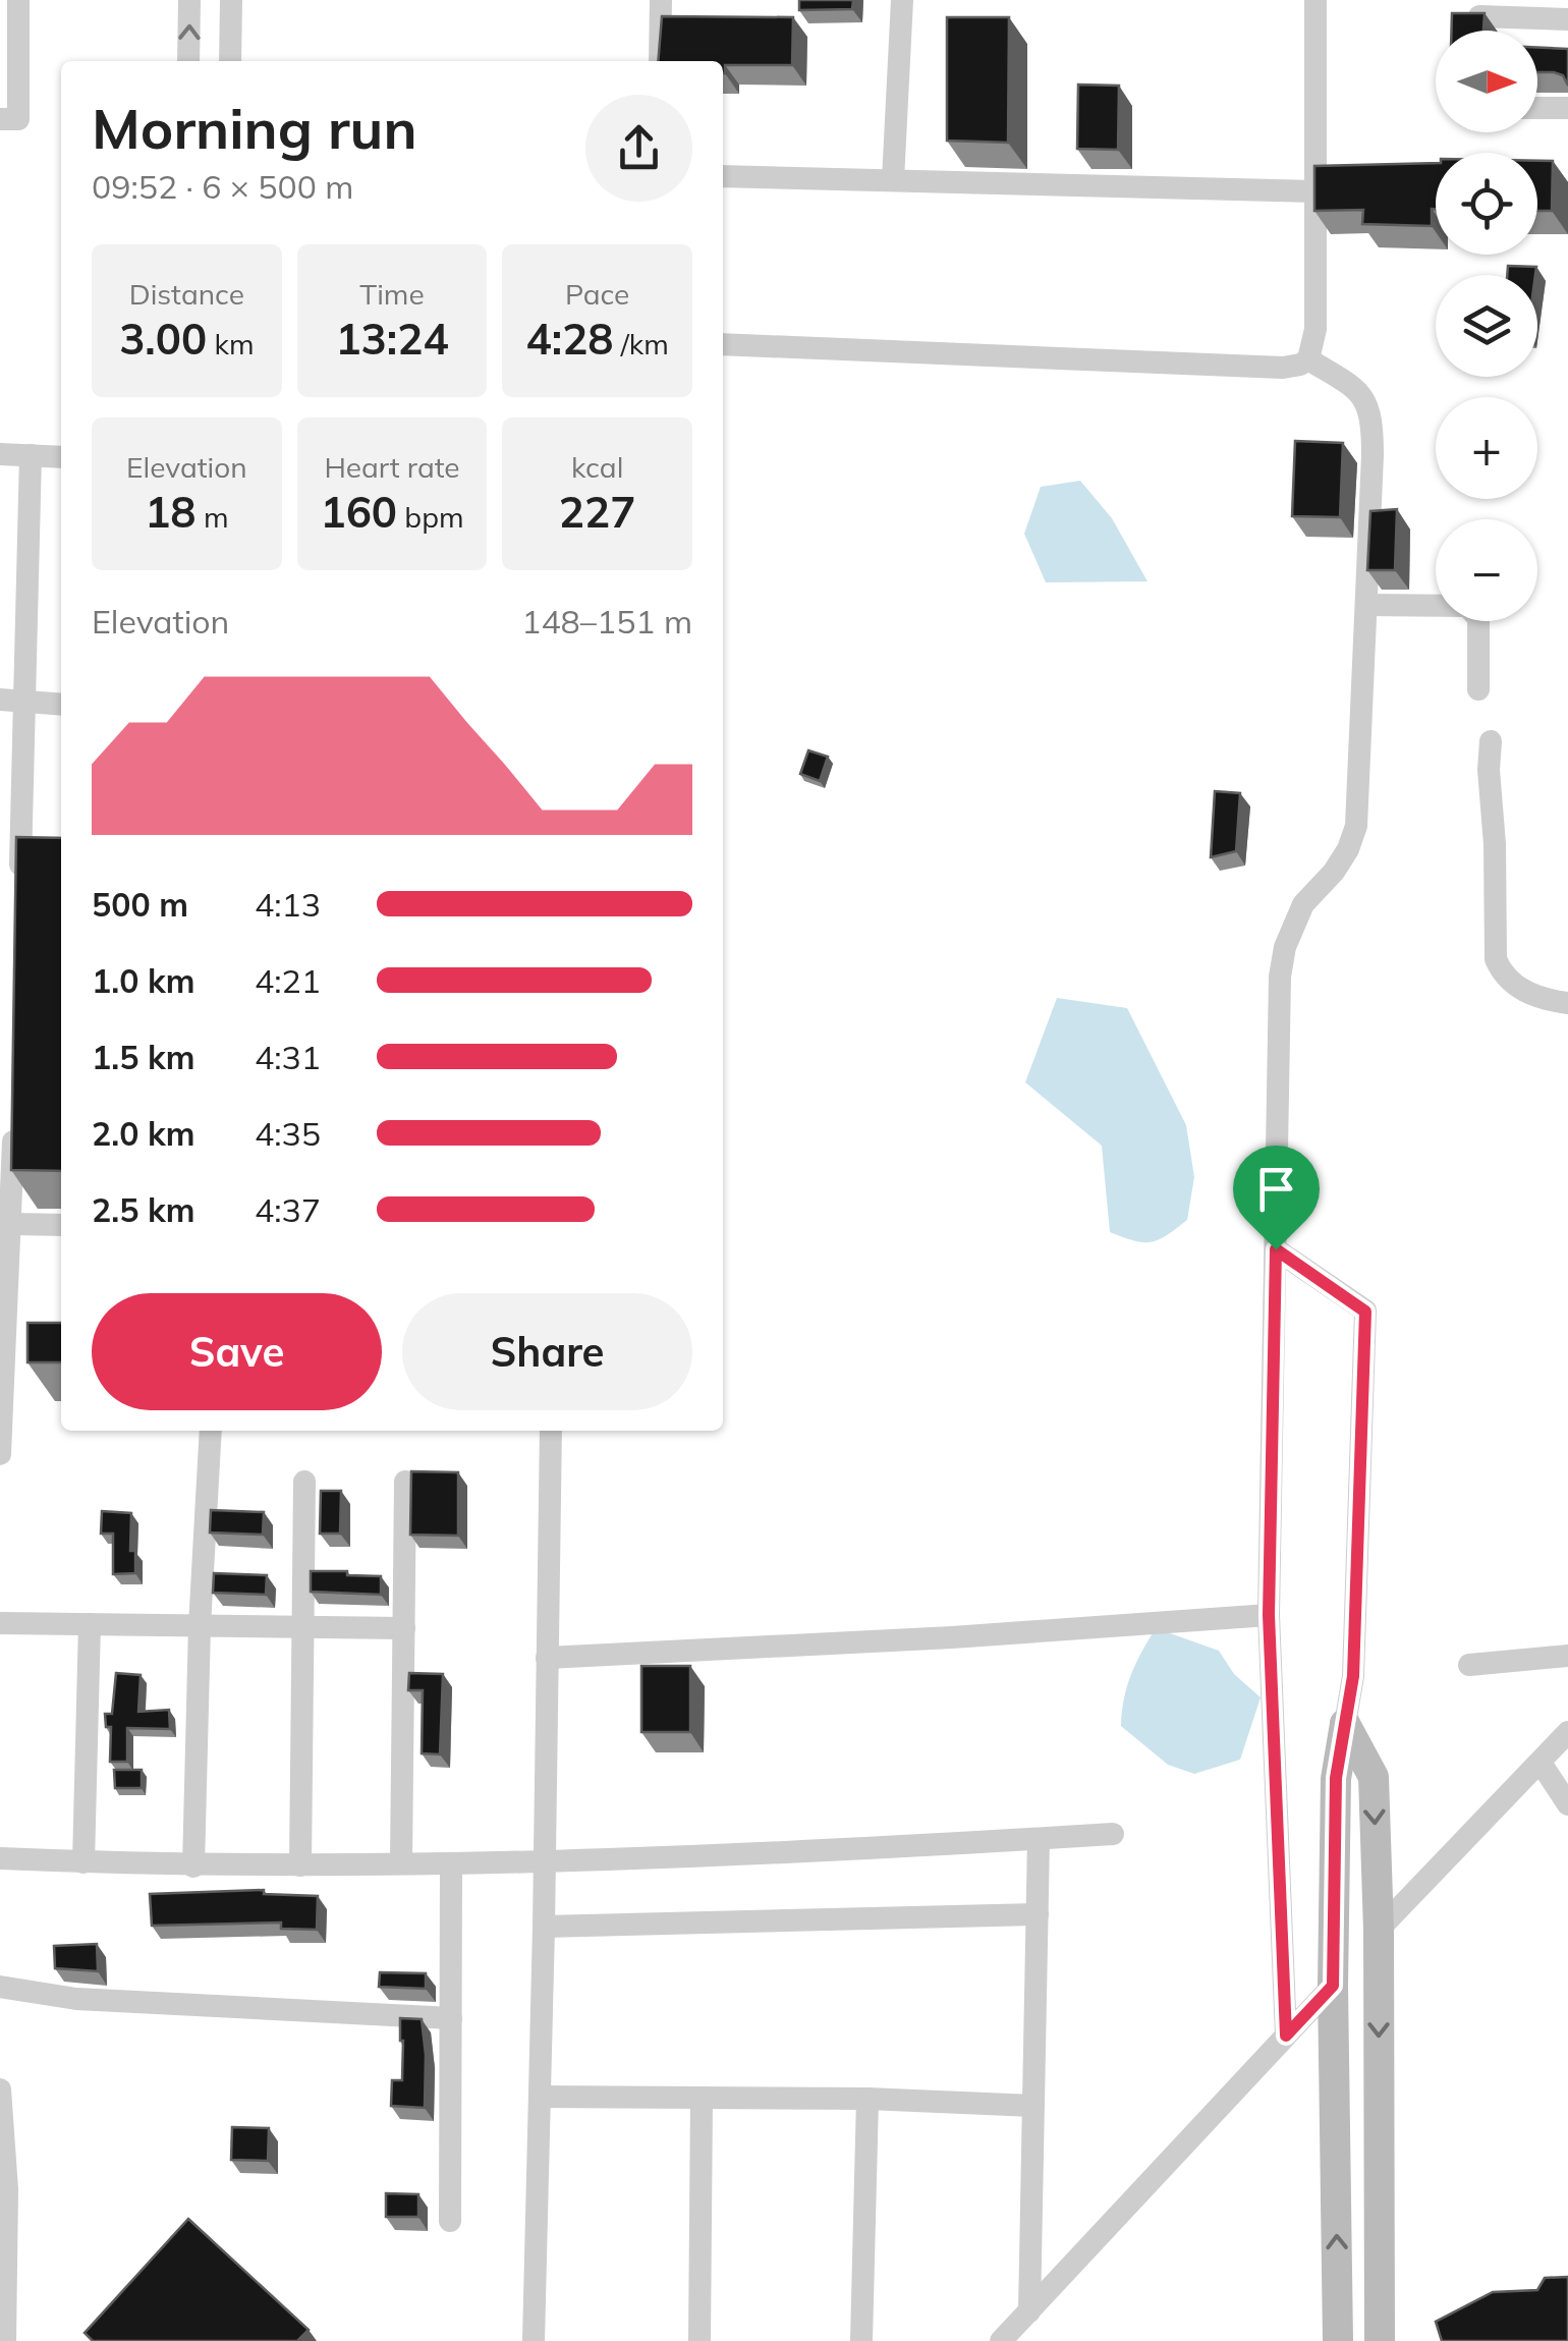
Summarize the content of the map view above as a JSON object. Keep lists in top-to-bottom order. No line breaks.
{"north":"right","page":{"map_buttons":["+","−"],"heading":["Morning run","09:52 · 6 × 500 m"],"stats":[["Distance","3.00 km"],["Time","13:24"],["Pace","4:28 /km"],["Elevation","18 m"],["Heart rate","160 bpm"],["kcal","227"]],"chart":["Elevation","148–151 m"],"list":[{"name":"500 m","note":"4:13"},{"name":"1.0 km","note":"4:21"},{"name":"1.5 km","note":"4:31"},{"name":"2.0 km","note":"4:35"},{"name":"2.5 km","note":"4:37"}],"buttons":["Save","Share"]}}
